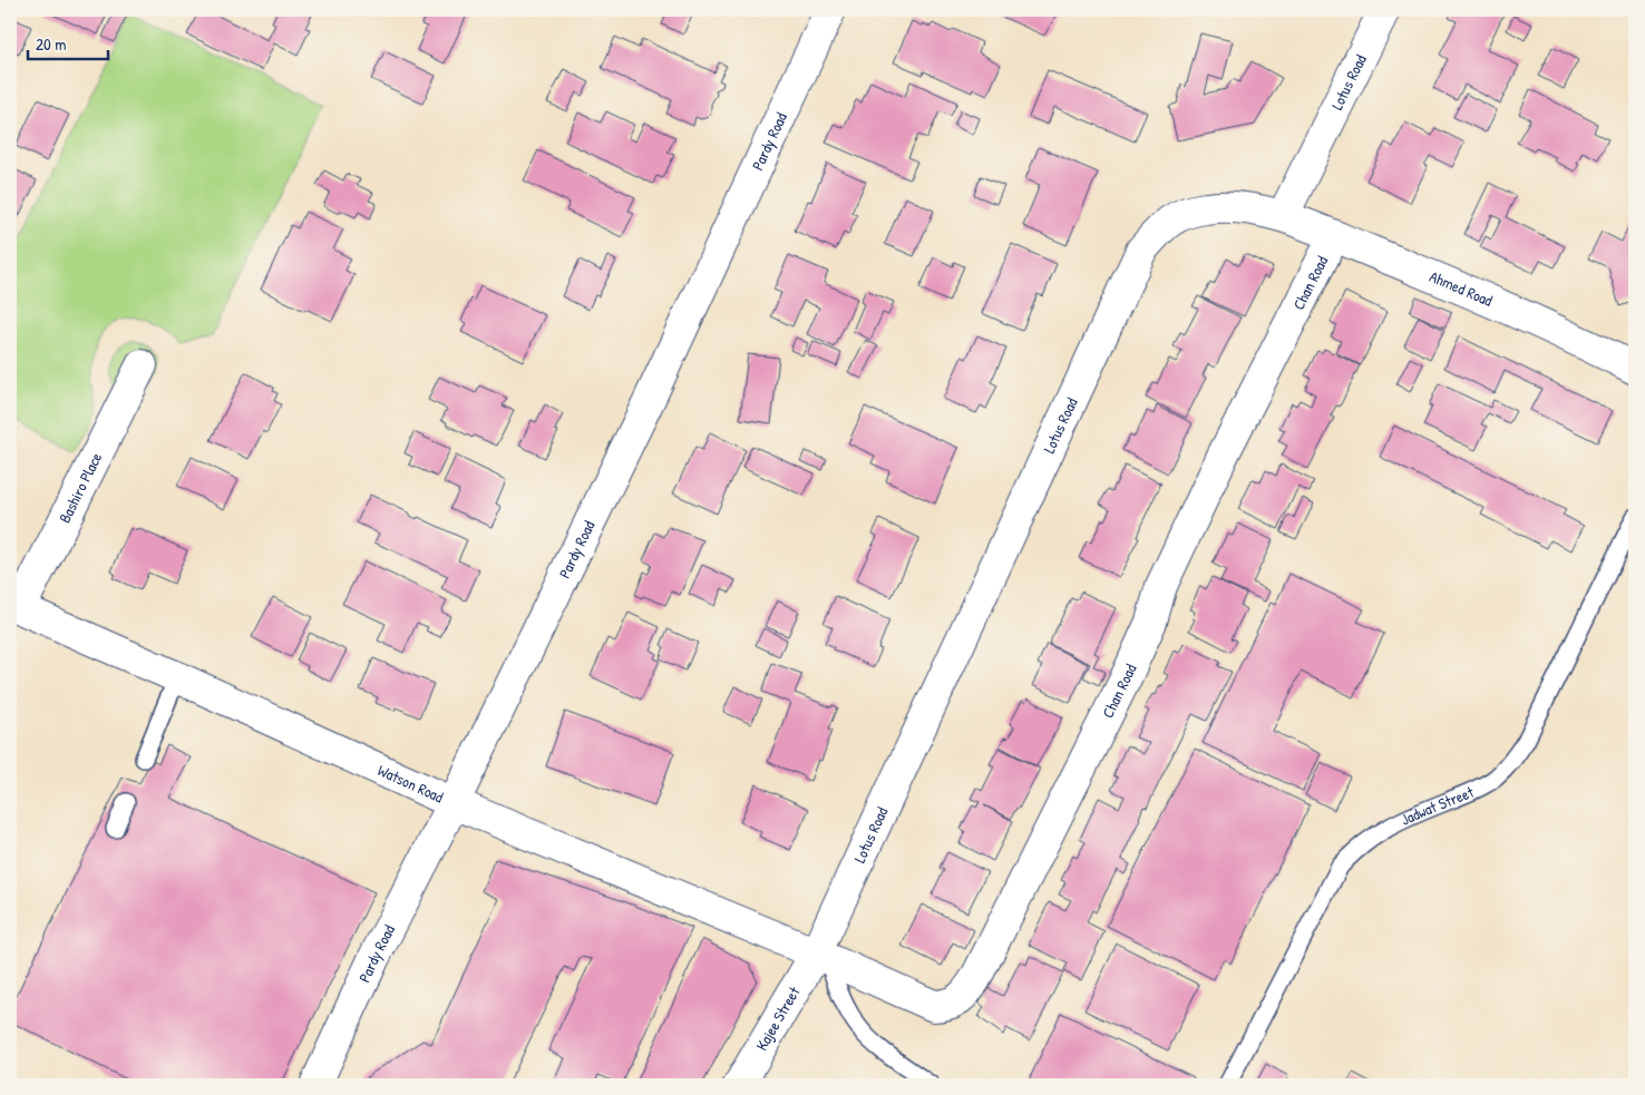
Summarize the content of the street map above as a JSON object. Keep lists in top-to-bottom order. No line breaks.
{"streets":{"street":["Lotus Road","Pardy Road","Chan Road","Ahmed Road","Bashiro Place","Watson Road","Kajee Street"],"lane":["Jadwat Street"]},"crossings":[["Lotus Road","Chan Road"],["Lotus Road","Ahmed Road"],["Lotus Road","Watson Road"],["Lotus Road","Kajee Street"],["Pardy Road","Watson Road"],["Chan Road","Ahmed Road"],["Chan Road","Watson Road"],["Chan Road","Kajee Street"],["Bashiro Place","Watson Road"],["Watson Road","Kajee Street"]],"scale_bar":"20 m"}
